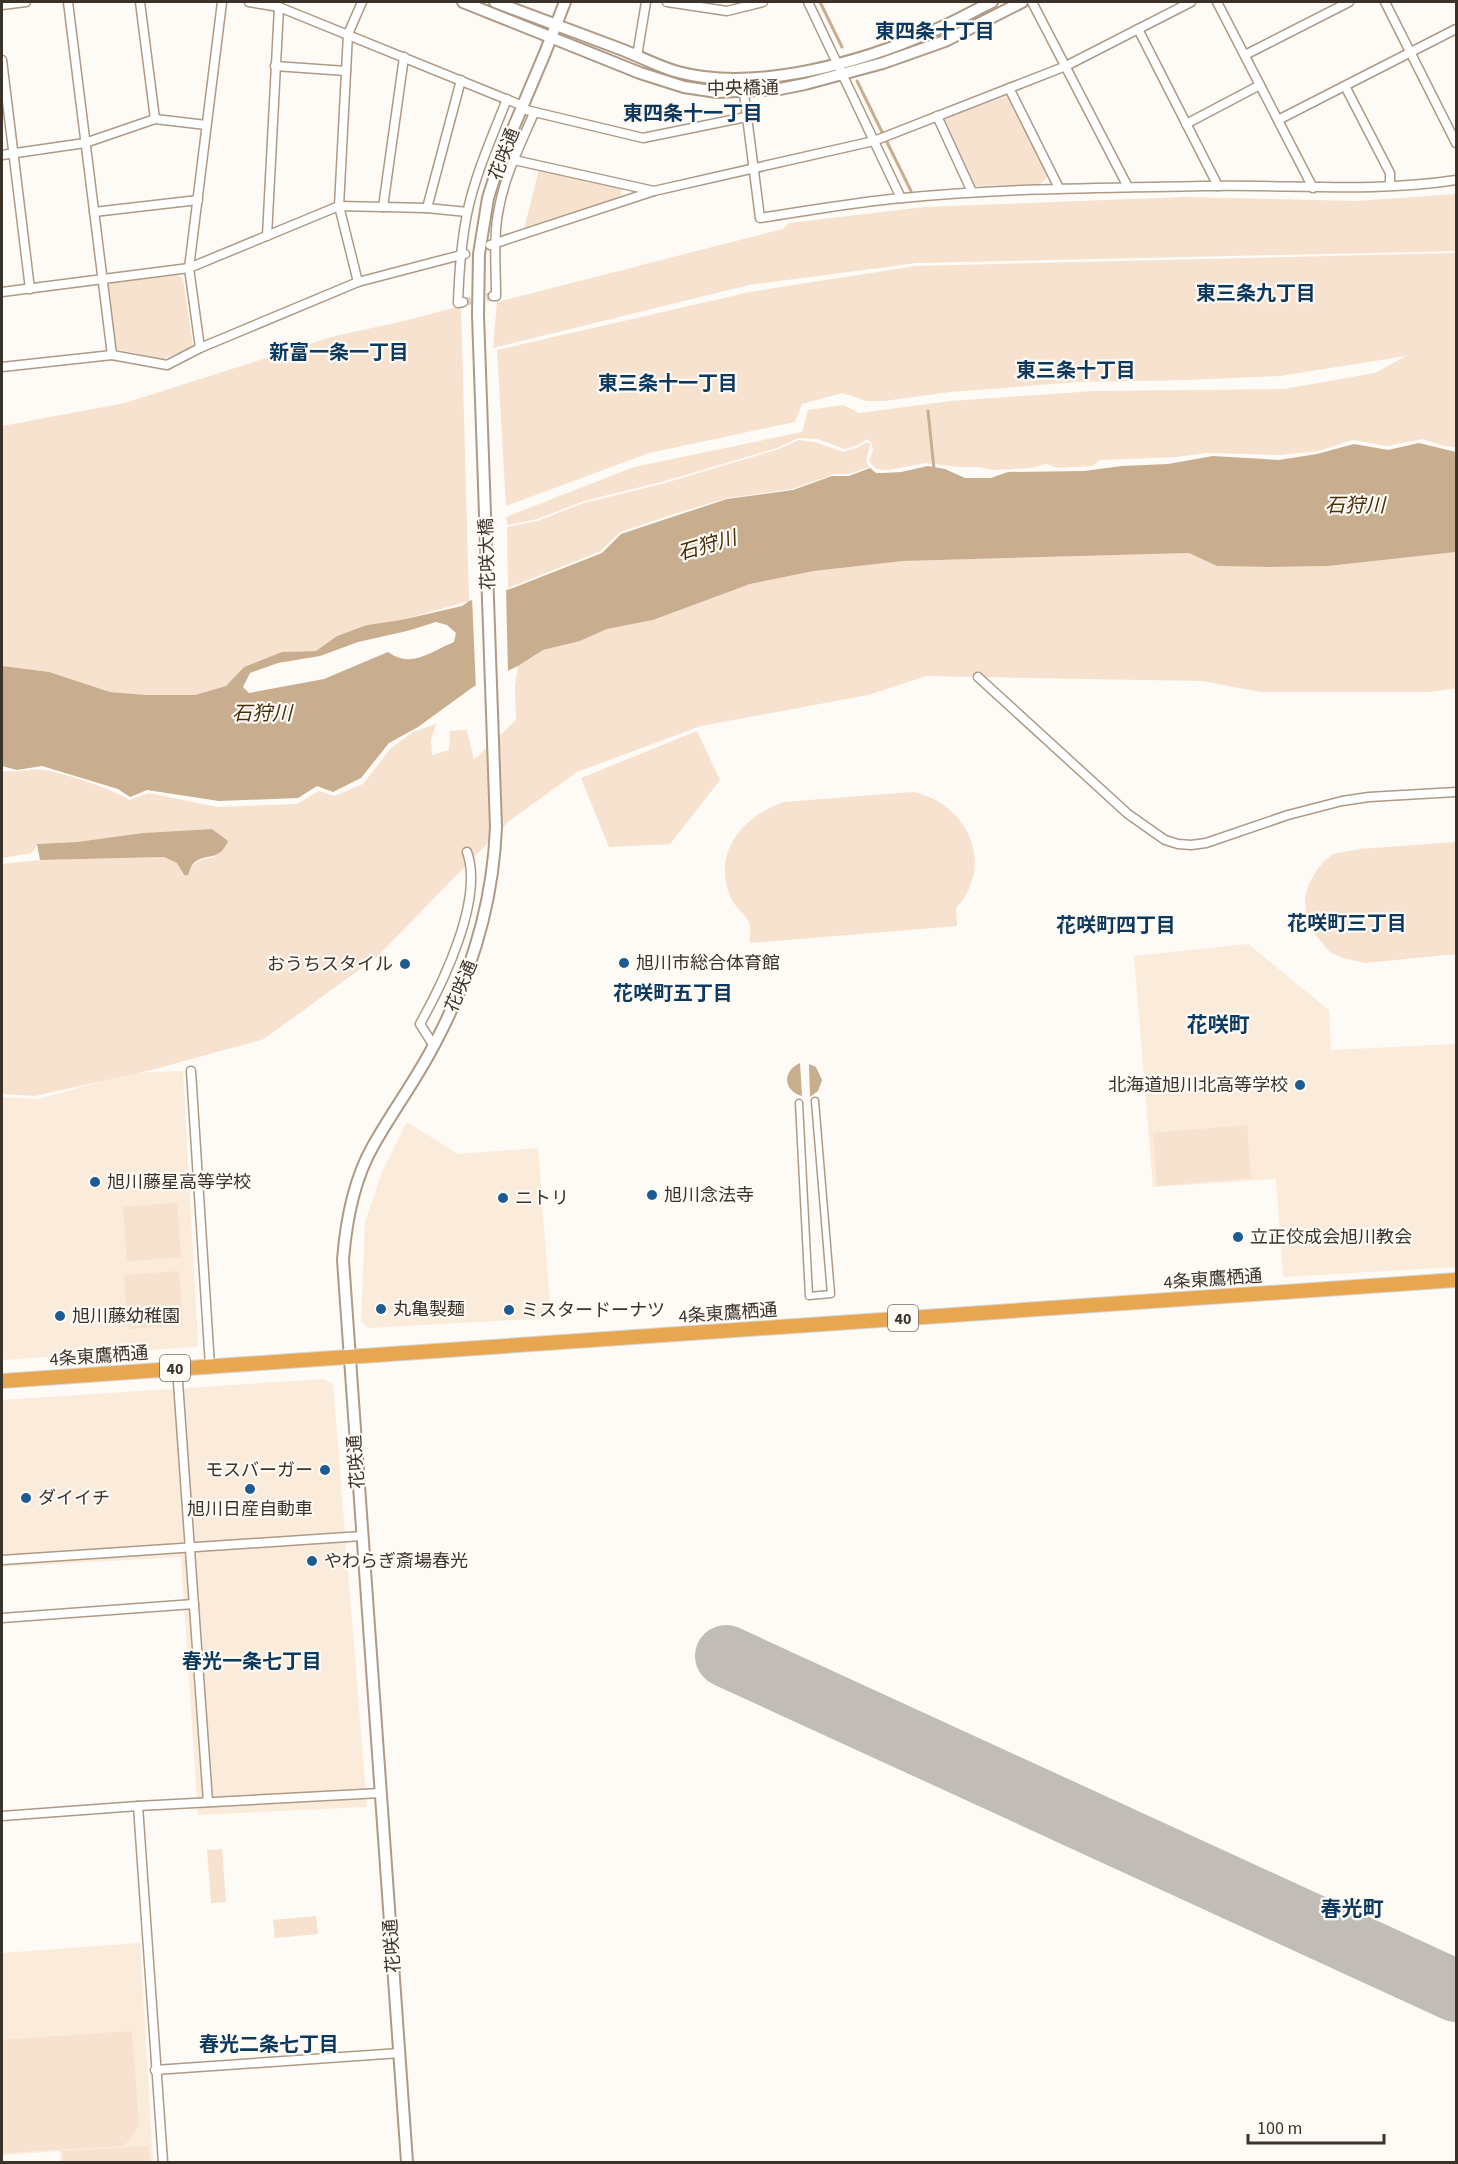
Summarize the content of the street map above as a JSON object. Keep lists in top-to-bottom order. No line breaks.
{"streets":{"highway":["4条東鷹栖通","40"],"street":["中央橋通","花咲通","花咲大橋"]},"crossings":[["中央橋通","花咲通"],["花咲通","花咲大橋"],["花咲通","4条東鷹栖通"]],"districts":["東四条十丁目","東四条十一丁目","東三条九丁目","新富一条一丁目","東三条十丁目","東三条十一丁目","花咲町三丁目","花咲町四丁目","花咲町五丁目","花咲町","春光一条七丁目","春光町","春光二条七丁目"],"water":["石狩川"],"places":["旭川市総合体育館","おうちスタイル","北海道旭川北高等学校","旭川藤星高等学校","旭川念法寺","ニトリ","立正佼成会旭川教会","丸亀製麺","ミスタードーナツ","旭川藤幼稚園","モスバーガー","旭川日産自動車","ダイイチ","やわらぎ斎場春光"],"scale_bar":"100 m"}
